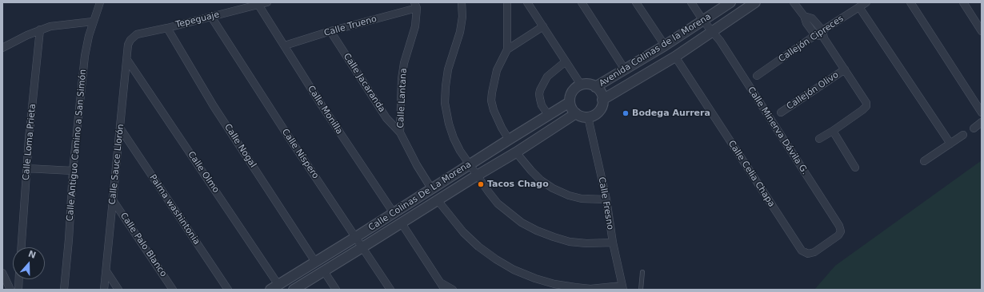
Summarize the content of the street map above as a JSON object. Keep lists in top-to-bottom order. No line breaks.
{"streets":{"street":["Tepeguaje","Calle Trueno","Callejón Cipreces","Avenida Colinas de la Morena","Calle Jacaranda","Callejón Olivo","Calle Lantana","Calle Monilla","Calle Minerva Dávila G.","Calle Loma Prieta","Calle Antiguo Camino a San Simón","Calle Nogal","Calle Níspero","Calle Sauce Llorón","Calle Olmo","Calle Celia Chapa","Calle Colinas De La Morena","Calle Fresno","Palma washintonia","Calle Palo Blanco"]},"crossings":[["Tepeguaje","Calle Monilla"],["Tepeguaje","Calle Nogal"],["Tepeguaje","Calle Níspero"],["Tepeguaje","Calle Sauce Llorón"],["Calle Trueno","Calle Jacaranda"],["Calle Trueno","Calle Lantana"],["Calle Trueno","Calle Monilla"],["Avenida Colinas de la Morena","Calle Minerva Dávila G."],["Avenida Colinas de la Morena","Calle Celia Chapa"],["Avenida Colinas de la Morena","Calle Colinas De La Morena"],["Avenida Colinas de la Morena","Calle Fresno"],["Calle Jacaranda","Calle Lantana"],["Calle Lantana","Calle Colinas De La Morena"],["Calle Monilla","Calle Colinas De La Morena"],["Calle Minerva Dávila G.","Calle Celia Chapa"],["Calle Nogal","Calle Colinas De La Morena"],["Calle Níspero","Calle Colinas De La Morena"],["Calle Sauce Llorón","Calle Olmo"],["Calle Sauce Llorón","Palma washintonia"],["Calle Sauce Llorón","Calle Palo Blanco"],["Calle Olmo","Calle Colinas De La Morena"],["Calle Colinas De La Morena","Calle Fresno"]],"places":["Bodega Aurrera","Tacos Chago"],"north":"top"}
